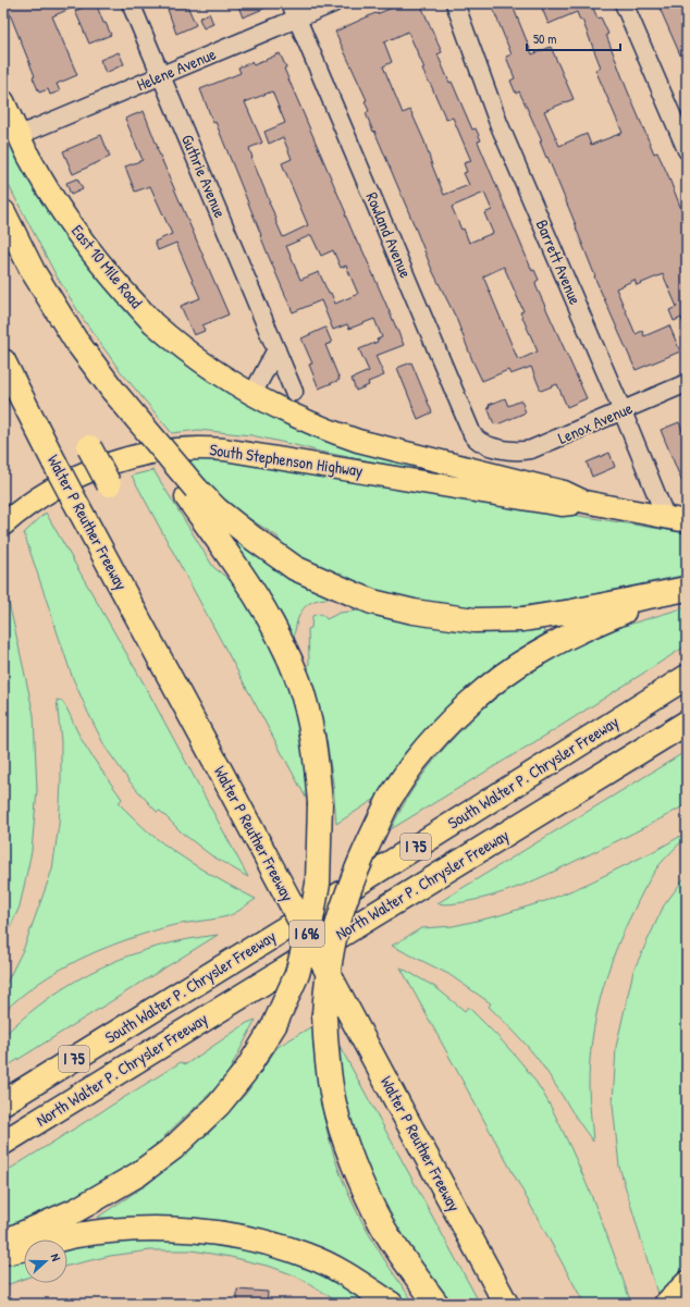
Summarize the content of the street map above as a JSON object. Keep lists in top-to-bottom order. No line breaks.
{"streets":{"highway":["Walter P Reuther Freeway","South Walter P. Chrysler Freeway","I 75","North Walter P. Chrysler Freeway","I 696"],"main road":["East 10 Mile Road","South Stephenson Highway"],"street":["Helene Avenue","Guthrie Avenue","Rowland Avenue","Barrett Avenue","Lenox Avenue"]},"crossings":[["Helene Avenue","Guthrie Avenue"],["Helene Avenue","Rowland Avenue"],["Helene Avenue","East 10 Mile Road"],["Rowland Avenue","Lenox Avenue"],["Barrett Avenue","Lenox Avenue"],["Barrett Avenue","South Stephenson Highway"],["East 10 Mile Road","South Stephenson Highway"]],"scale_bar":"50 m","north":"right"}
